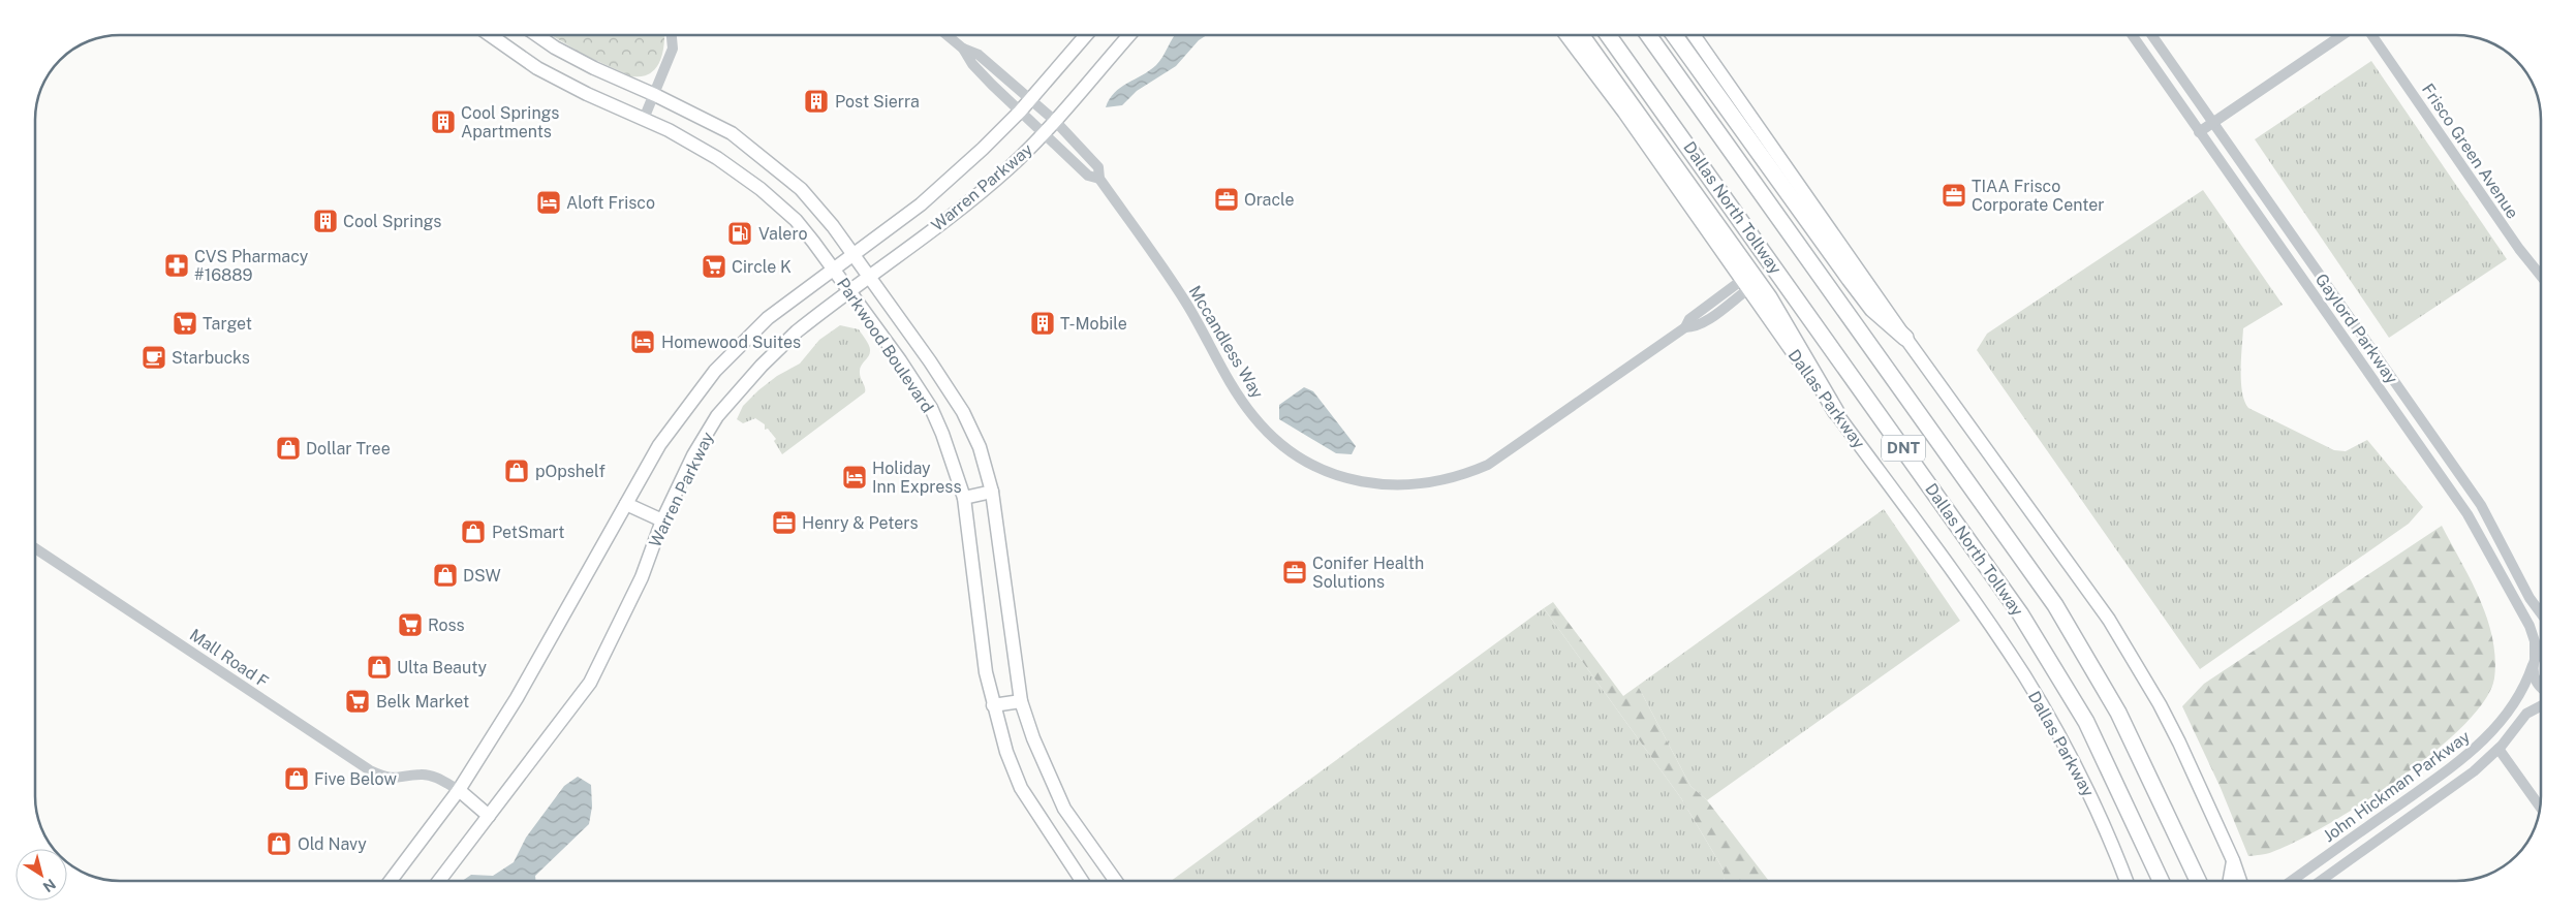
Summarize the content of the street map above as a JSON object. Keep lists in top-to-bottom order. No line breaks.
{"streets":{"highway":["Dallas North Tollway","DNT"],"main road":["Warren Parkway","Parkwood Boulevard","Dallas Parkway"],"street":["Frisco Green Avenue","Gaylord Parkway","Mccandless Way","Mall Road F","John Hickman Parkway"]},"crossings":[["Warren Parkway","Mccandless Way"],["Warren Parkway","Parkwood Boulevard"],["Warren Parkway","Mall Road F"],["Gaylord Parkway","John Hickman Parkway"],["Mccandless Way","Dallas Parkway"]],"places":{"building":["Post Sierra","Cool Springs Apartments","Cool Springs","T-Mobile"],"office":["TIAA Frisco Corporate Center","Oracle","Henry & Peters","Conifer Health Solutions"],"hotel":["Aloft Frisco","Homewood Suites","Holiday Inn Express"],"fuel station":["Valero"],"pharmacy":["CVS Pharmacy #16889"],"supermarket":["Circle K","Target","Ross","Belk Market"],"cafe":["Starbucks"],"shop":["Dollar Tree","pOpshelf","PetSmart","DSW","Ulta Beauty","Five Below","Old Navy"]},"north":"bottom right"}
